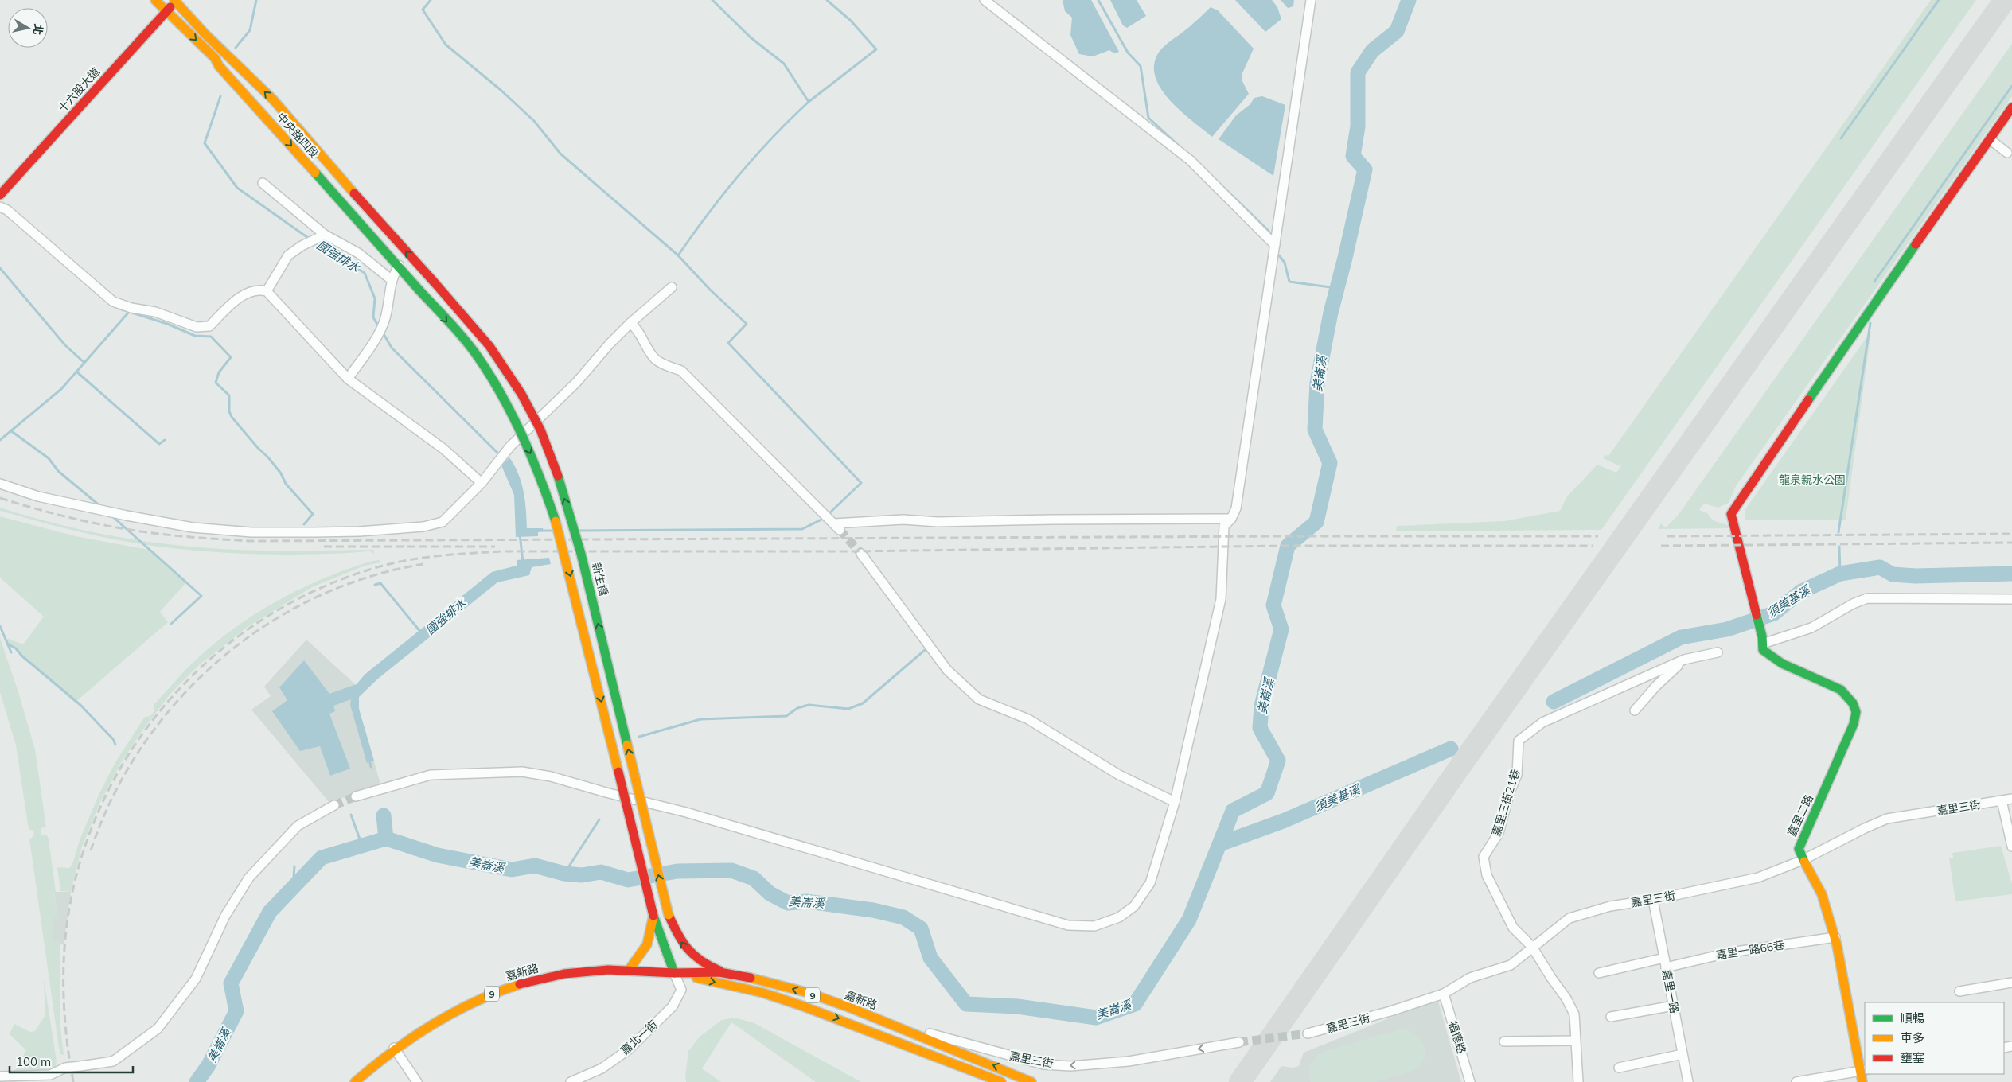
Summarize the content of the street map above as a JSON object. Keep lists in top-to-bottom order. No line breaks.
{"streets":{"street":["十六股大道","中央路四段","新生橋","嘉里三街21巷","嘉里三街","嘉里二路","嘉里一路66巷","嘉新路","嘉里一路","9","嘉北一街","福德路"]},"crossings":[["十六股大道","中央路四段"],["中央路四段","新生橋"],["嘉里三街21巷","嘉里三街"],["嘉里三街","嘉里二路"],["嘉里三街","嘉新路"],["嘉里三街","嘉里一路"],["嘉里三街","福德路"],["嘉里二路","嘉里一路66巷"],["嘉里一路66巷","嘉里一路"],["嘉新路","嘉北一街"]],"one_way":["新生橋"],"water":["國強排水","美崙溪","須美基溪"],"parks":["龍泉親水公園"],"legend":["順暢","車多","壅塞"],"scale_bar":"100 m","north":"right"}
